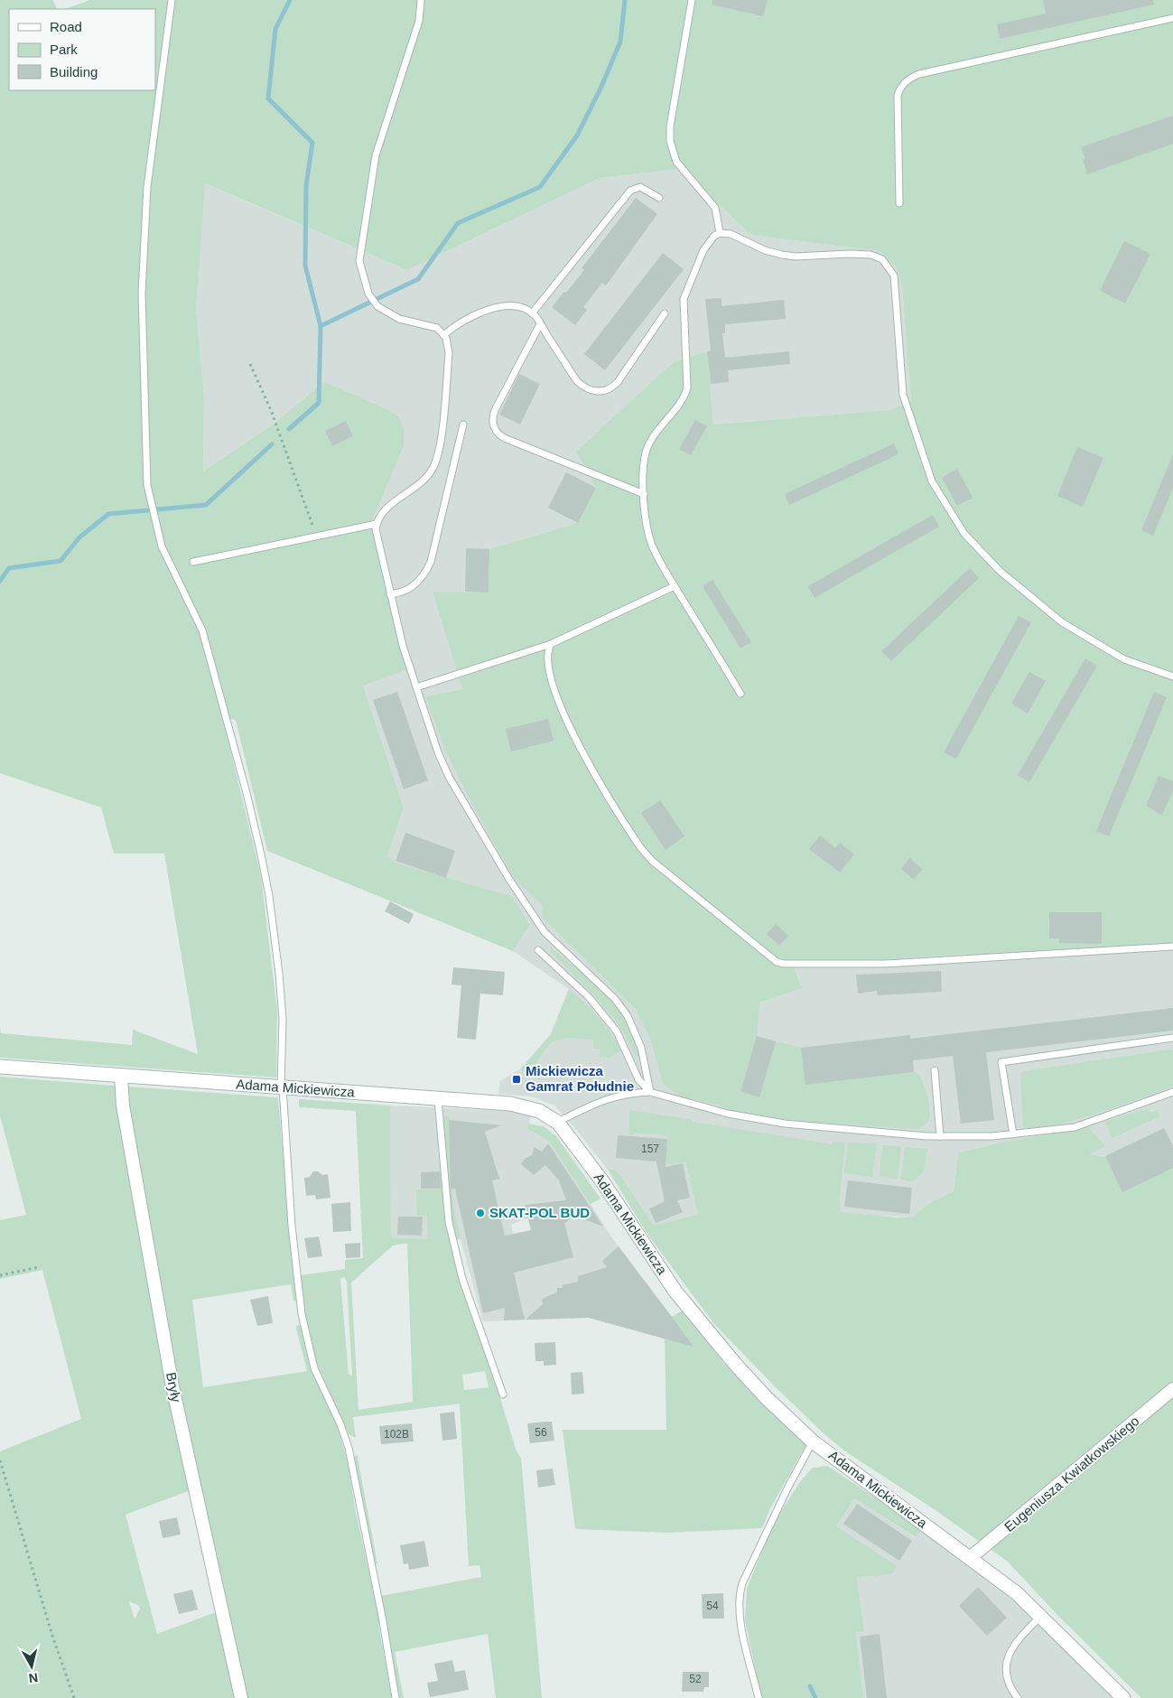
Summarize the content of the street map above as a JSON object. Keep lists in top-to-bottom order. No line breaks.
{"streets":{"street":["Adama Mickiewicza","Bryły","Eugeniusza Kwiatkowskiego"]},"crossings":[["Adama Mickiewicza","Bryły"],["Adama Mickiewicza","Eugeniusza Kwiatkowskiego"]],"places":{"transit":["Mickiewicza Gamrat Południe"],"other":["SKAT-POL BUD"]},"house_numbers":["157","56","102B","54","52"],"legend":["Road","Park","Building"],"north":"bottom"}
